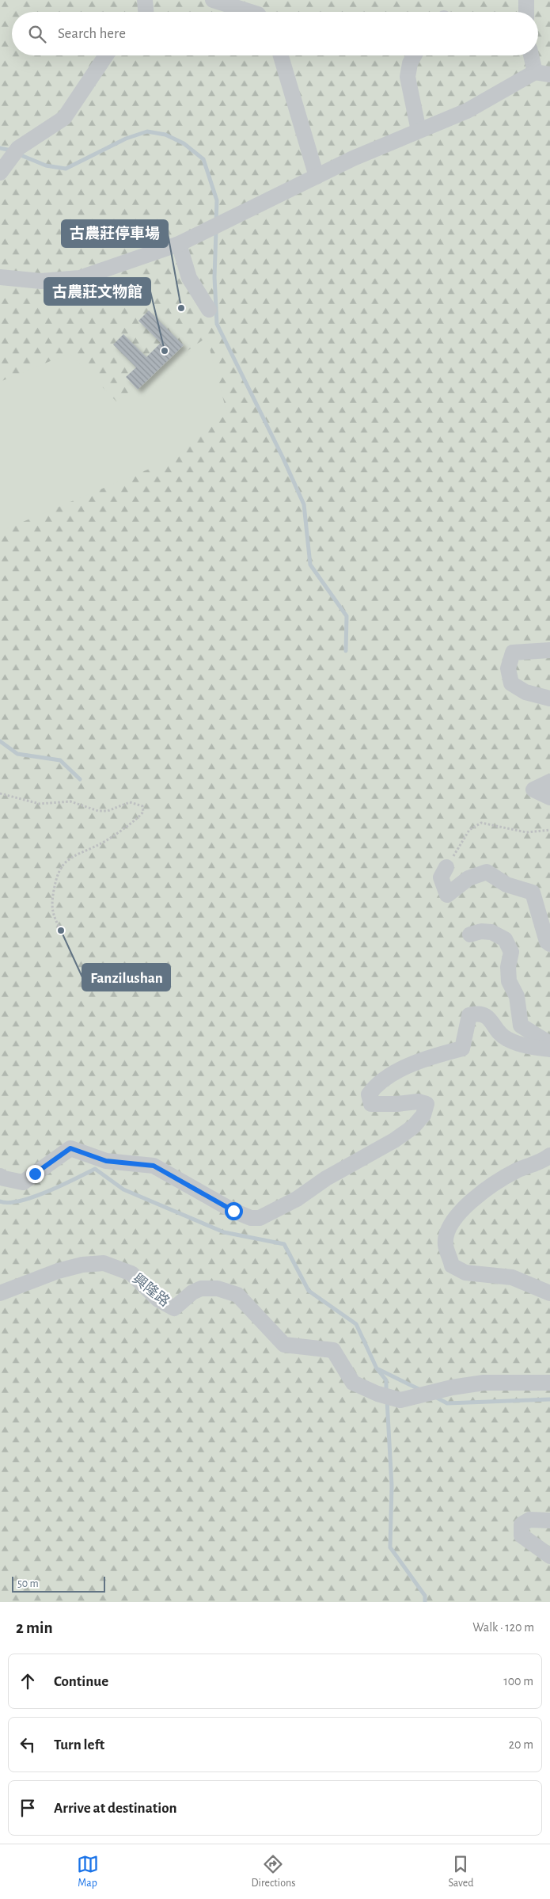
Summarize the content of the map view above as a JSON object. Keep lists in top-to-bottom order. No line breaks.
{"streets":{"street":["興隆路"]},"places":["古農莊停車場","古農莊文物館","Fanzilushan"],"scale_bar":"50 m","page":{"search":"Search here","scale":"50 m","heading":["2 min","Walk · 120 m"],"list":[["Continue","100 m"],["Turn left","20 m"],"Arrive at destination"],"nav":["Map","Directions","Saved"]}}
